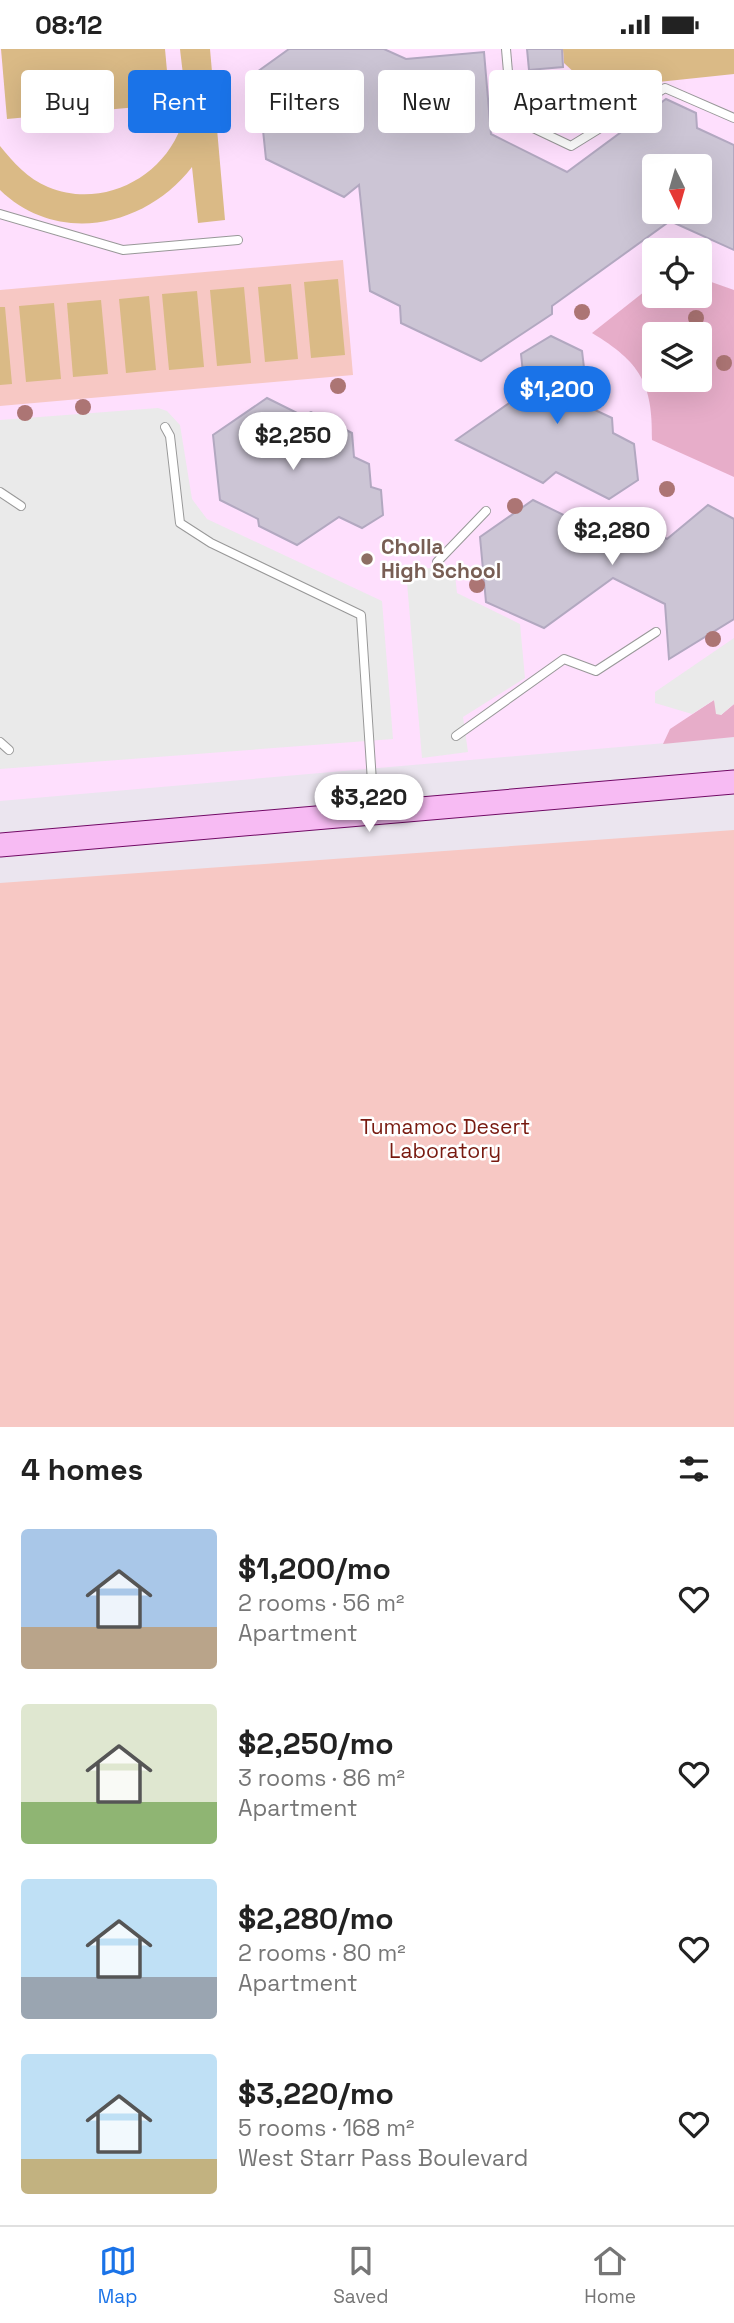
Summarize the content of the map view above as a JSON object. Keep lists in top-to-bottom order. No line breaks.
{"parks":["Tumamoc Desert Laboratory"],"places":["Cholla High School"],"north":"bottom","page":{"status":"08:12","chip":["Buy","Rent","Filters","New","Apartment"],"price":["$1,200","$2,250","$2,280","$3,220"],"heading":"4 homes","list":[{"name":"$1,200/mo","note":"2 rooms · 56 m² · Apartment"},{"name":"$2,250/mo","note":"3 rooms · 86 m² · Apartment"},{"name":"$2,280/mo","note":"2 rooms · 80 m² · Apartment"},{"name":"$3,220/mo","note":"5 rooms · 168 m² · West Starr Pass Boulevard"}],"tabs":["Map","Saved","Home"]}}
